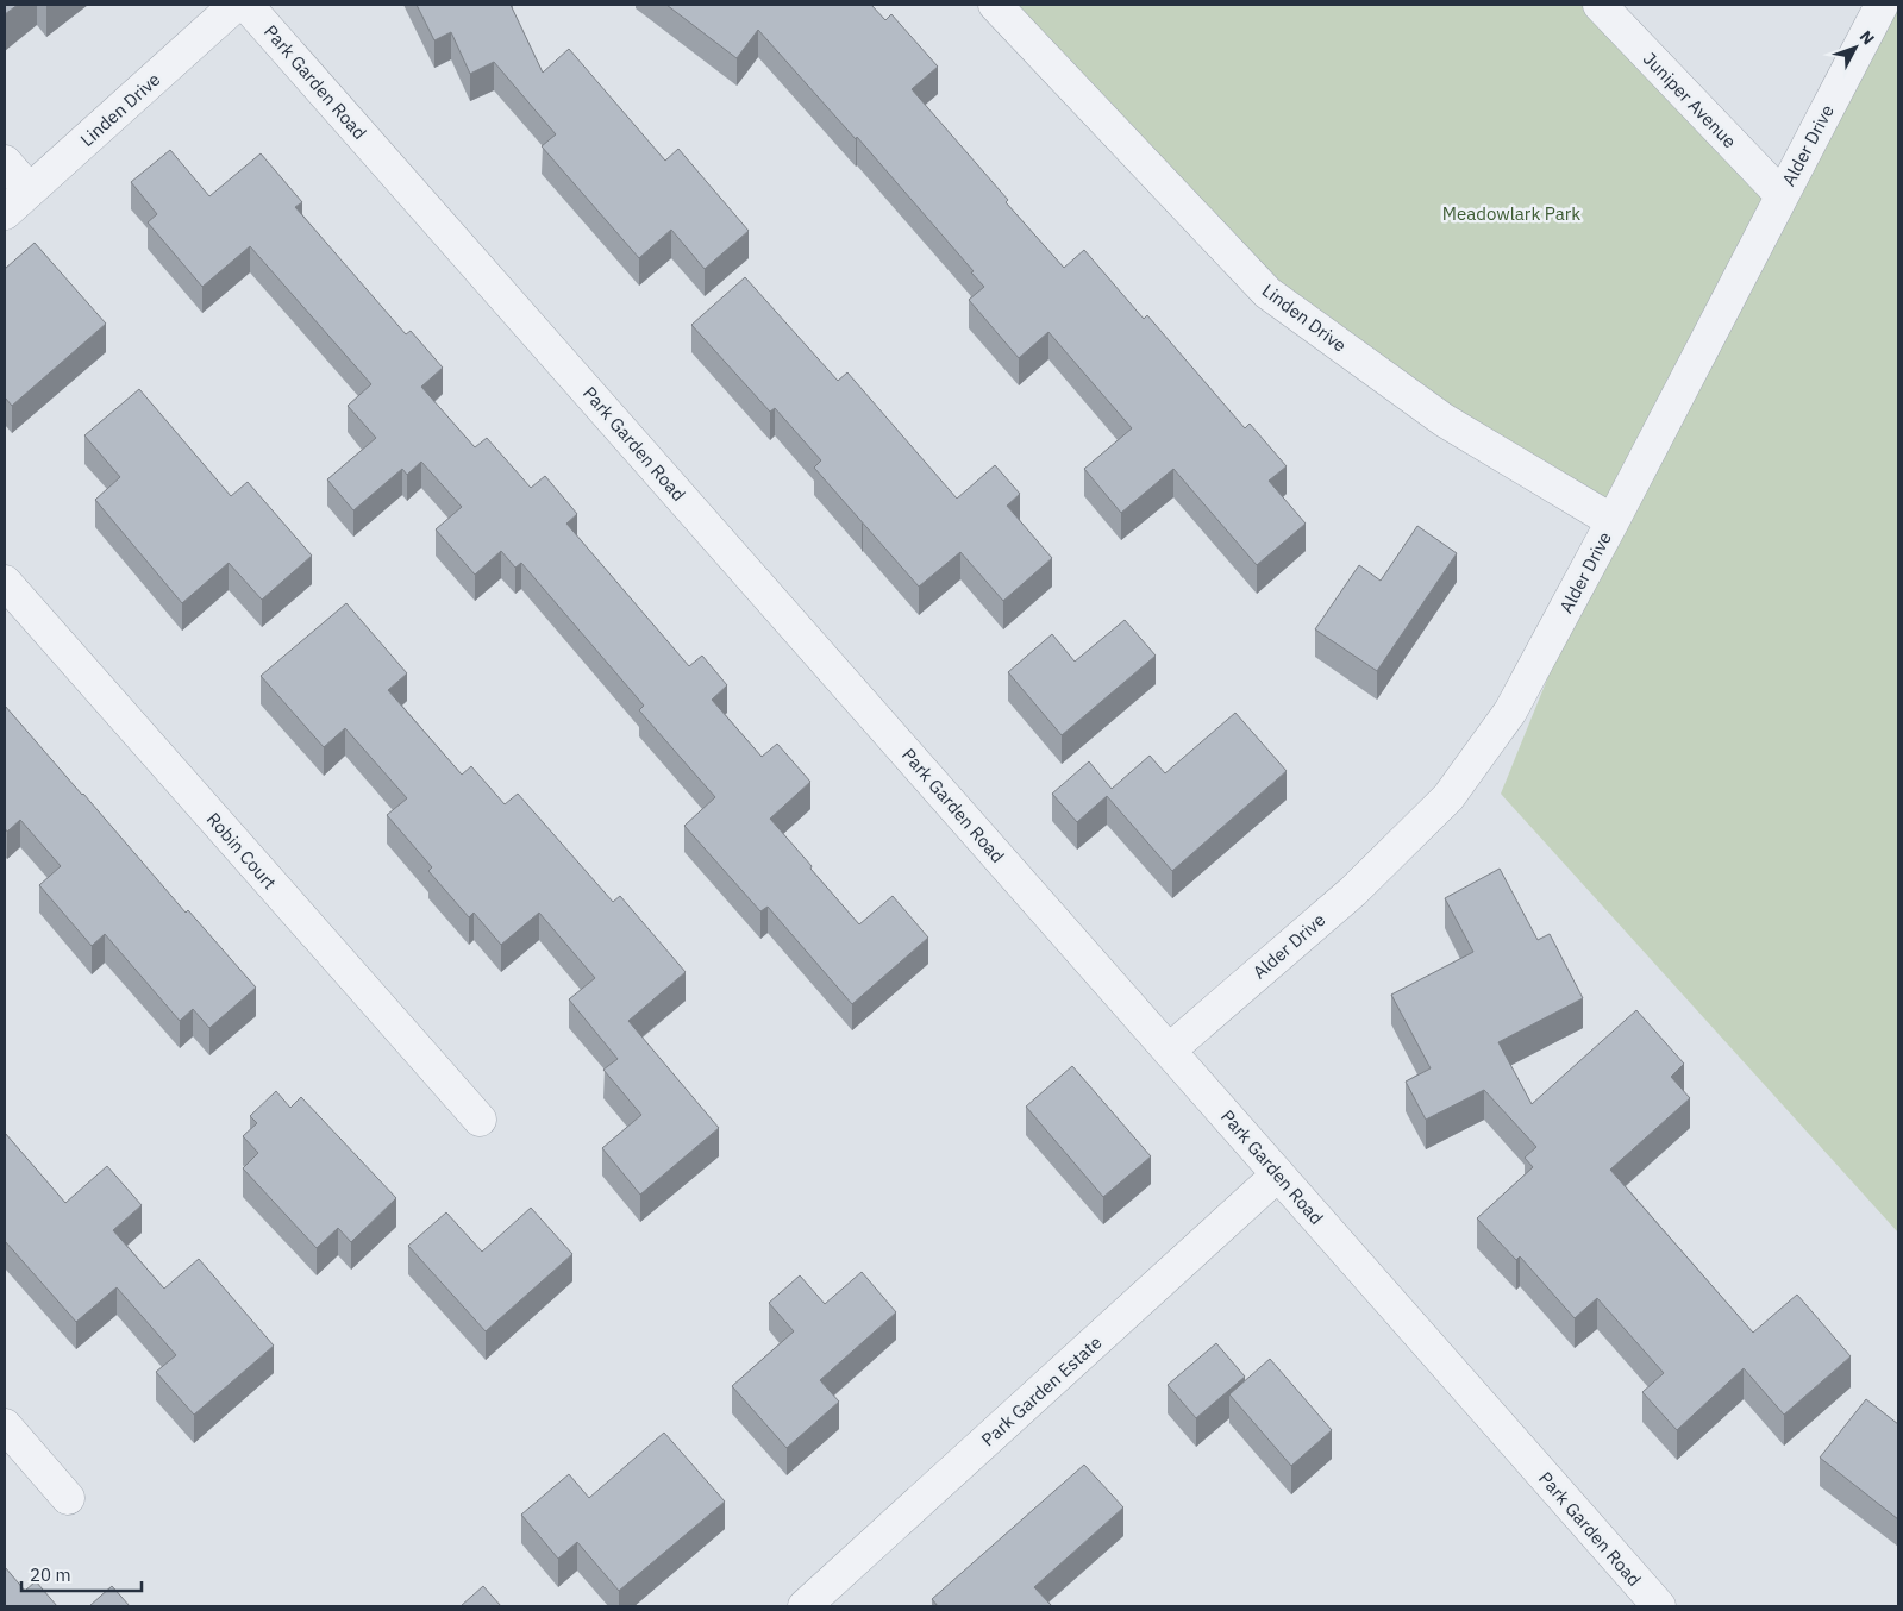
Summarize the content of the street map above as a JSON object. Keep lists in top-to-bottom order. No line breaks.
{"streets":{"street":["Park Garden Road","Juniper Avenue","Linden Drive","Alder Drive","Robin Court","Park Garden Estate"]},"crossings":[["Park Garden Road","Alder Drive"],["Park Garden Road","Park Garden Estate"],["Juniper Avenue","Alder Drive"],["Linden Drive","Alder Drive"]],"parks":["Meadowlark Park"],"scale_bar":"20 m","north":"top right"}
